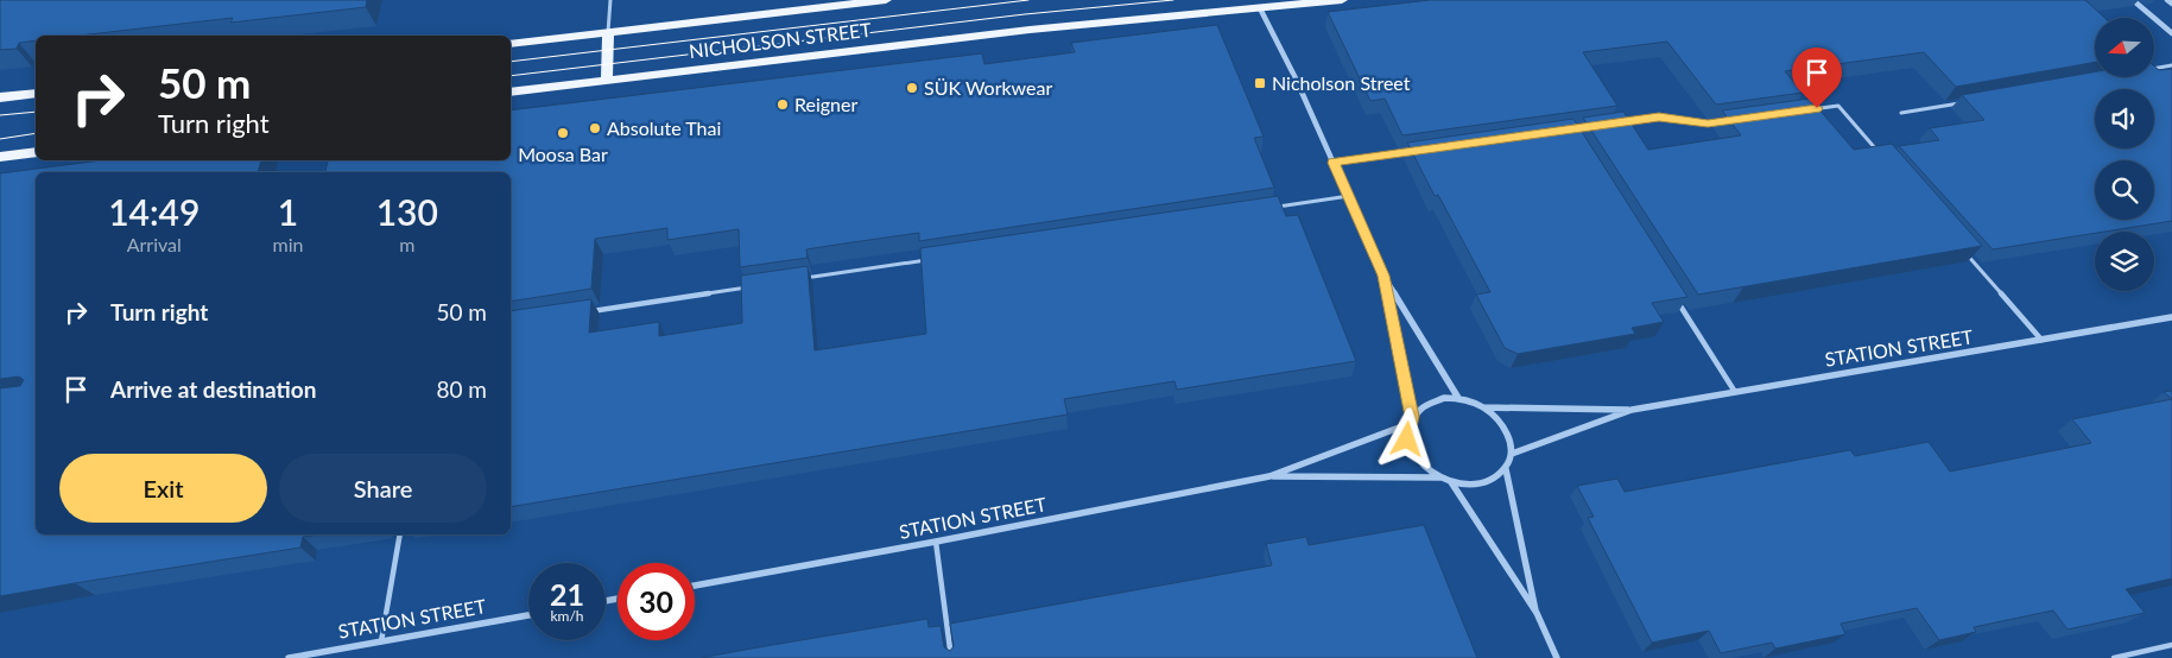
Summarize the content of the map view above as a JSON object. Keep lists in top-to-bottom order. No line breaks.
{"streets":{"main road":["NICHOLSON STREET"],"street":["STATION STREET"]},"places":{"transit":["Nicholson Street"],"other":["SÜK Workwear","Reigner","Absolute Thai","Moosa Bar"]},"north":"left","page":{"turn":["50 m","Turn right"],"eta":["14:49","Arrival","1","min","130","m"],"list":[{"name":"Turn right","value":"50 m"},{"name":"Arrive at destination","value":"80 m"}],"buttons":["Exit","Share"],"speed":"21 km/h","limit":"30"}}
